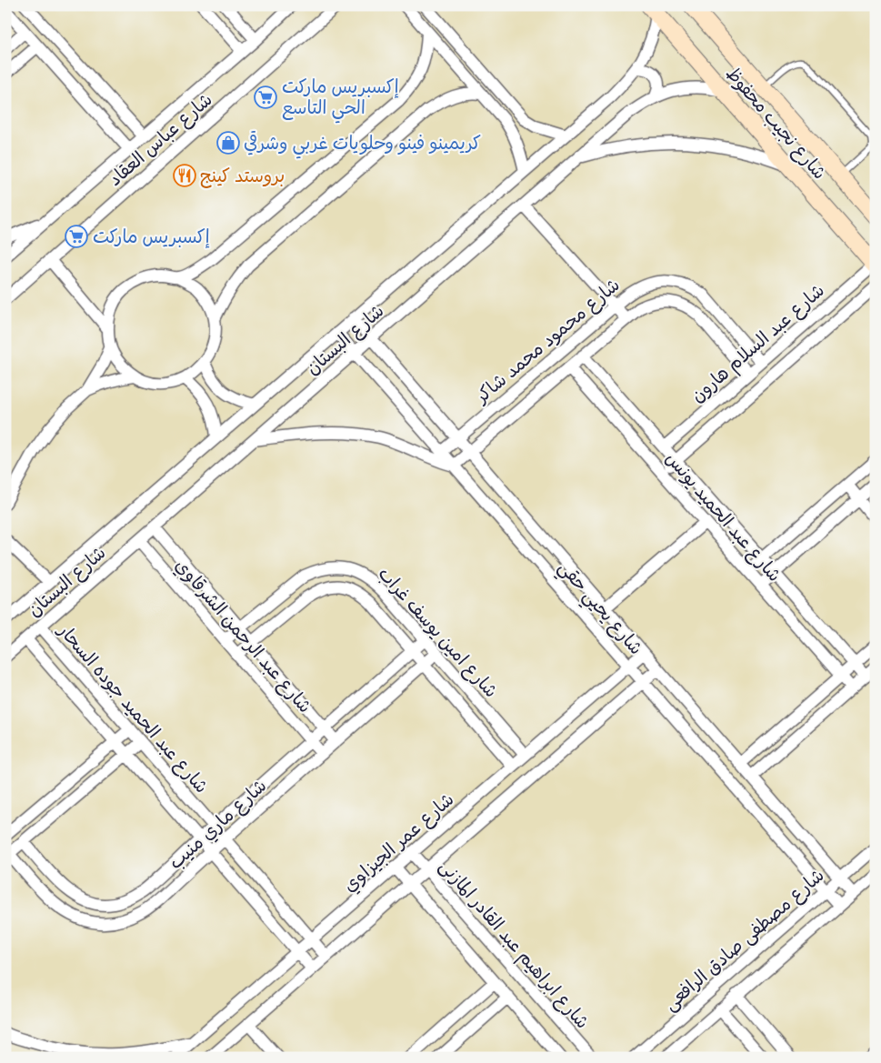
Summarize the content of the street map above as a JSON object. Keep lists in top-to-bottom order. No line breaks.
{"streets":{"street":["شارع نجيب محفوظ","شارع عباس العقاد","شارع البستان","شارع محمود محمد شاكر","شارع عبد السلام هارون","شارع عبد الحميد يونس","شارع يحيي حقي","شارع امين يوسف غراب","شارع عبد الرحمن الشرقاوي","شارع عبد الحميد جوده السحار","شارع ماري منيب","شارع عمر الجيزاوي","شارع مصطفى صادق الرافعى","شارع ابراهيم عبد القادر المازنى"]},"crossings":[["شارع نجيب محفوظ","شارع البستان"],["شارع نجيب محفوظ","شارع عبد السلام هارون"],["شارع البستان","شارع يحيي حقي"],["شارع البستان","شارع عبد الرحمن الشرقاوي"],["شارع البستان","شارع عبد الحميد جوده السحار"],["شارع محمود محمد شاكر","شارع عبد السلام هارون"],["شارع محمود محمد شاكر","شارع عبد الحميد يونس"],["شارع محمود محمد شاكر","شارع يحيي حقي"],["شارع عبد السلام هارون","شارع عبد الحميد يونس"],["شارع يحيي حقي","شارع عمر الجيزاوي"],["شارع يحيي حقي","شارع مصطفى صادق الرافعى"],["شارع امين يوسف غراب","شارع عبد الرحمن الشرقاوي"],["شارع امين يوسف غراب","شارع ماري منيب"],["شارع امين يوسف غراب","شارع عمر الجيزاوي"],["شارع عبد الرحمن الشرقاوي","شارع ماري منيب"],["شارع عبد الحميد جوده السحار","شارع ماري منيب"],["شارع عبد الحميد جوده السحار","شارع عمر الجيزاوي"],["شارع عمر الجيزاوي","شارع ابراهيم عبد القادر المازنى"]],"places":{"supermarket":["إكسبريس ماركت الحي التاسع","إكسبريس ماركت"],"shop":["كريمينو فينو وحلويات غربي وشرقي"],"restaurant":["بروستد كينج"]}}
